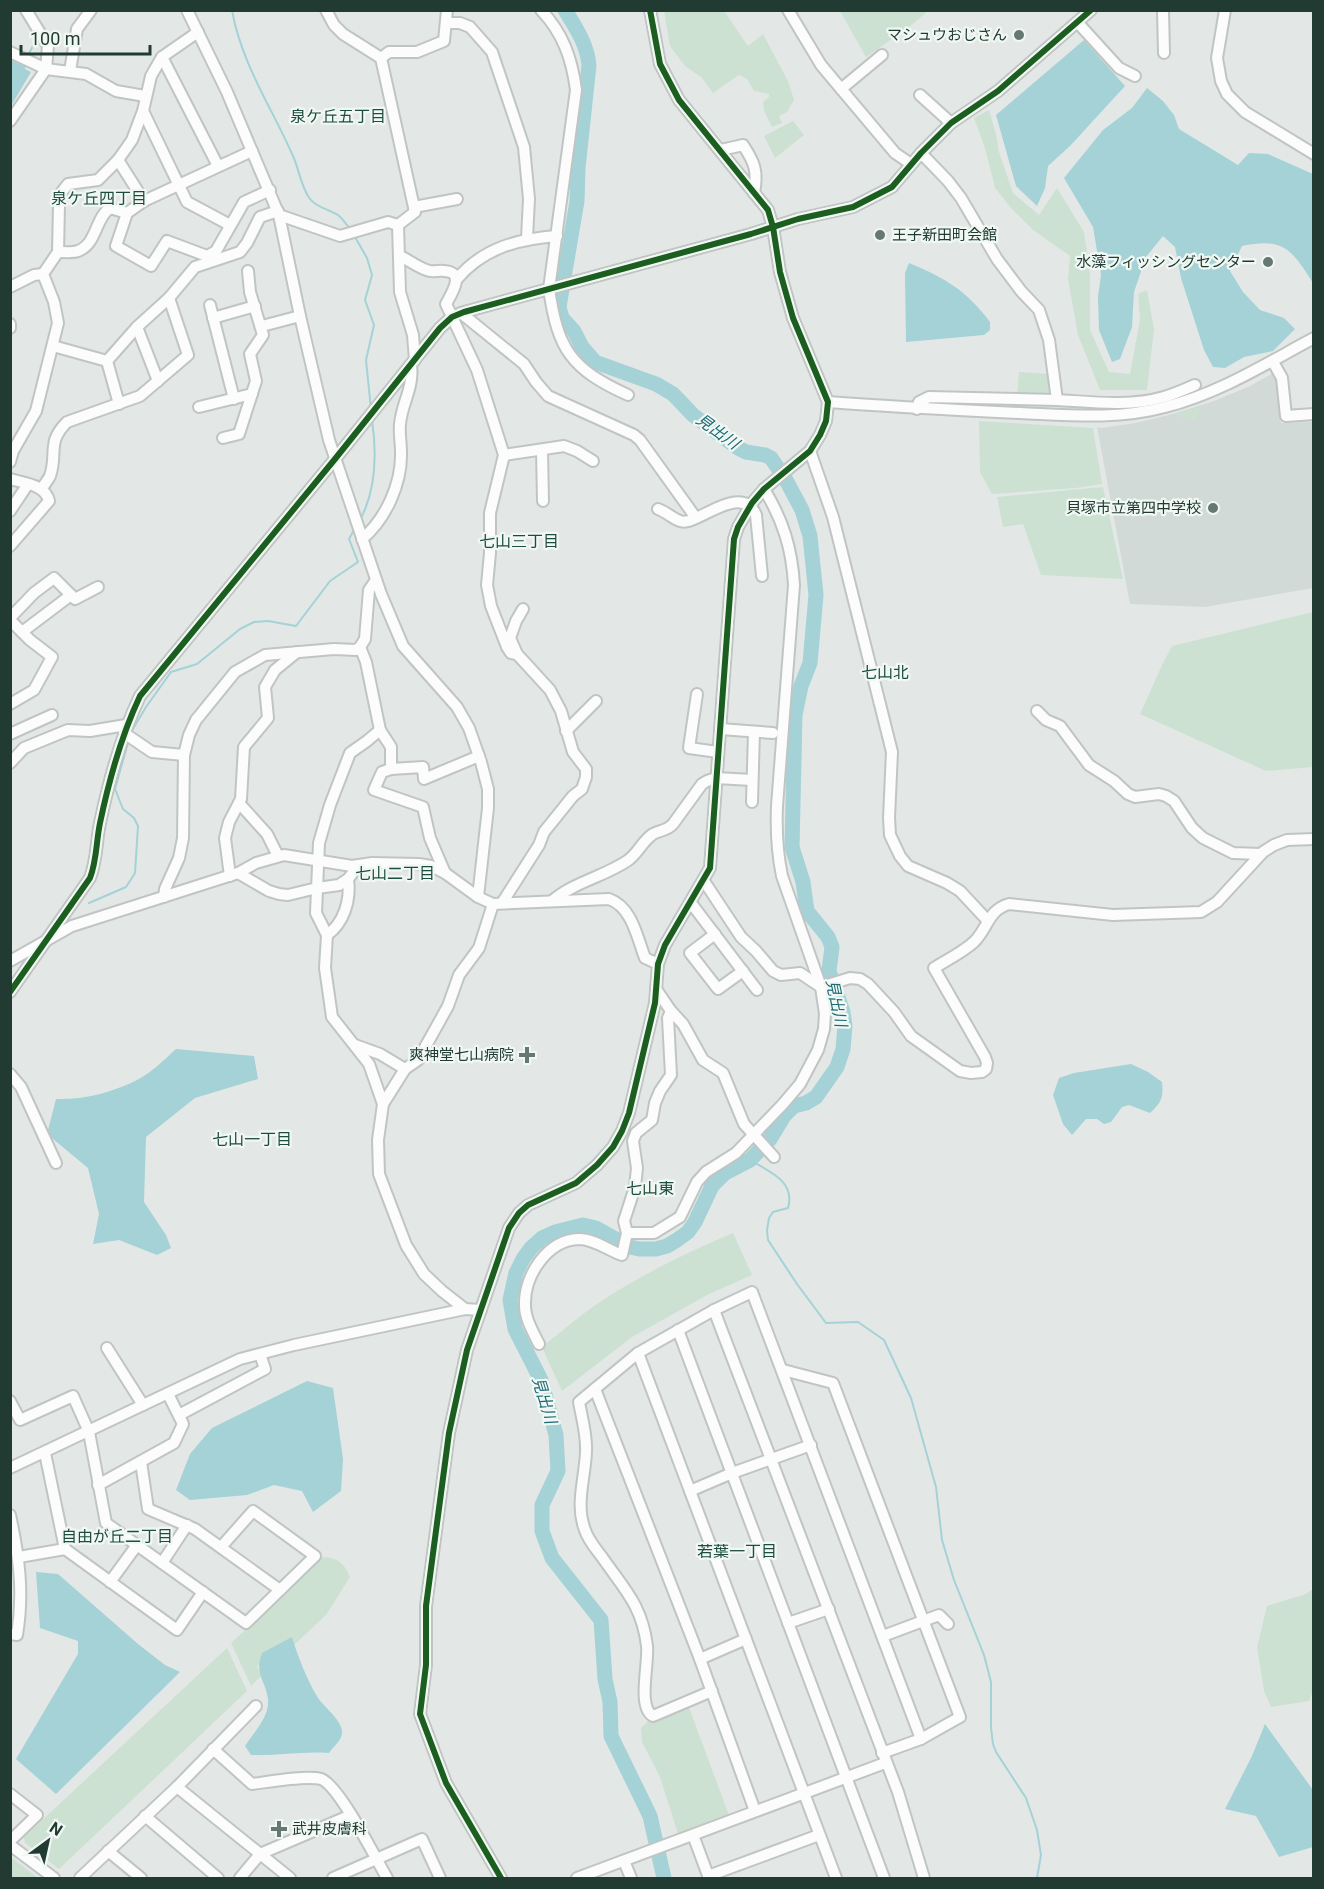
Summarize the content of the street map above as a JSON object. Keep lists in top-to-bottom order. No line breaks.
{"districts":["泉ケ丘五丁目","泉ケ丘四丁目","七山三丁目","七山北","七山二丁目","七山一丁目","七山東","自由が丘二丁目","若葉一丁目"],"water":["見出川"],"places":{"other":["マシュウおじさん","王子新田町会館","水藻フィッシングセンター","貝塚市立第四中学校"],"health":["爽神堂七山病院","武井皮膚科"]},"scale_bar":"100 m","north":"top right"}
